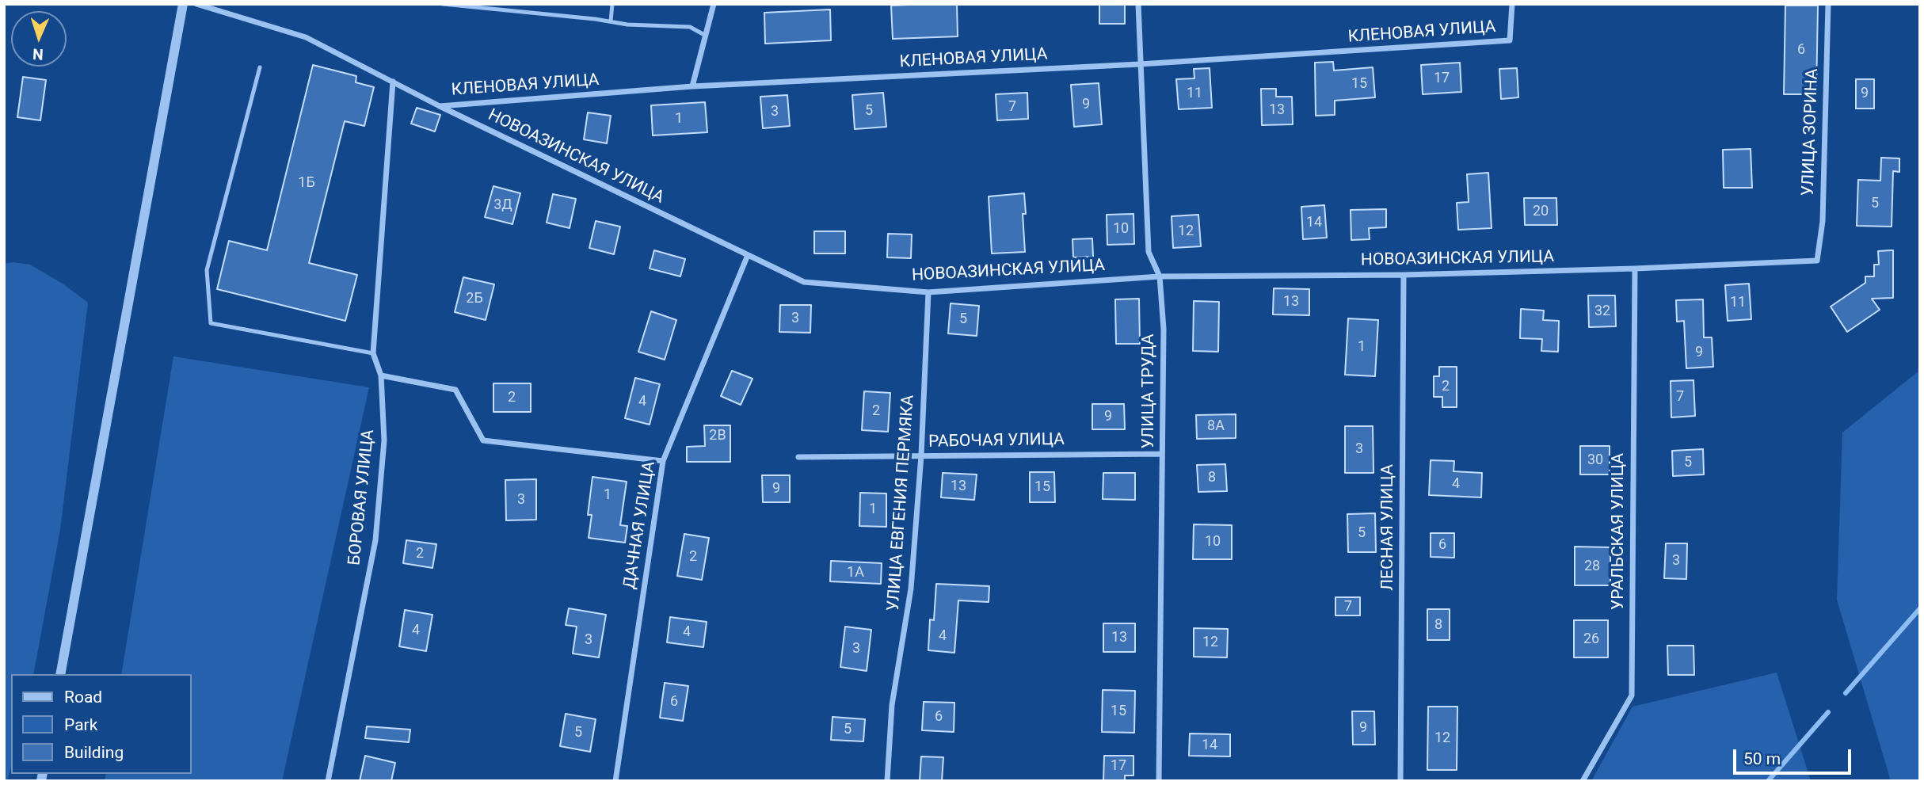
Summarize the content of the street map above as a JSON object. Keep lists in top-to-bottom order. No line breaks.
{"streets":{"street":["КЛЕНОВАЯ УЛИЦА","УЛИЦА ЗОРИНА","НОВОАЗИНСКАЯ УЛИЦА","УЛИЦА ТРУДА","РАБОЧАЯ УЛИЦА","БОРОВАЯ УЛИЦА","УЛИЦА ЕВГЕНИЯ ПЕРМЯКА","ДАЧНАЯ УЛИЦА","ЛЕСНАЯ УЛИЦА","УРАЛЬСКАЯ УЛИЦА"]},"crossings":[["КЛЕНОВАЯ УЛИЦА","НОВОАЗИНСКАЯ УЛИЦА"],["КЛЕНОВАЯ УЛИЦА","УЛИЦА ТРУДА"],["УЛИЦА ЗОРИНА","НОВОАЗИНСКАЯ УЛИЦА"],["НОВОАЗИНСКАЯ УЛИЦА","УЛИЦА ТРУДА"],["НОВОАЗИНСКАЯ УЛИЦА","БОРОВАЯ УЛИЦА"],["НОВОАЗИНСКАЯ УЛИЦА","УЛИЦА ЕВГЕНИЯ ПЕРМЯКА"],["НОВОАЗИНСКАЯ УЛИЦА","ДАЧНАЯ УЛИЦА"],["НОВОАЗИНСКАЯ УЛИЦА","ЛЕСНАЯ УЛИЦА"],["НОВОАЗИНСКАЯ УЛИЦА","УРАЛЬСКАЯ УЛИЦА"],["УЛИЦА ТРУДА","РАБОЧАЯ УЛИЦА"],["РАБОЧАЯ УЛИЦА","УЛИЦА ЕВГЕНИЯ ПЕРМЯКА"]],"house_numbers":["6","17","15","11","9","9","7","13","5","3","1","1Б","5","3Д","20","14","10","12","2Б","13","11","32","3","5","1","9","2","7","2","4","2","9","8А","2В","3","30","5","8","4","13","15","9","1","3","1","5","10","6","2","2","3","28","1А","7","8","4","4","4","13","26","3","12","3","6","15","6","9","5","5","12","14","17"],"legend":["Road","Park","Building"],"scale_bar":"50 m","north":"bottom"}
